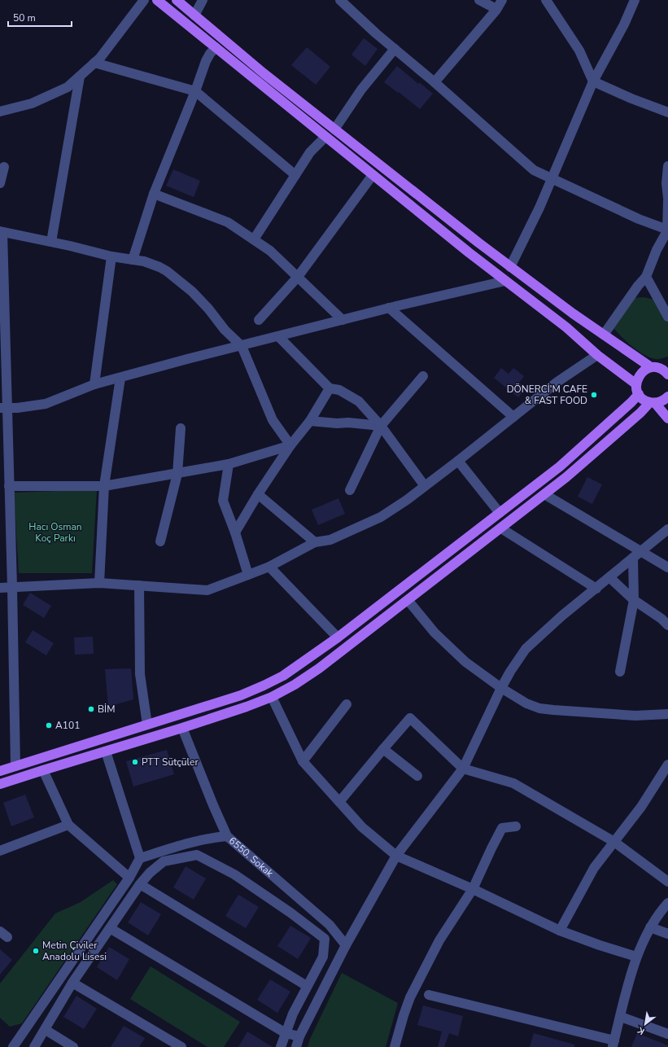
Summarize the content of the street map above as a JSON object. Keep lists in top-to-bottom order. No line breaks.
{"streets":{"street":["6550. Sokak"]},"parks":["Hacı Osman Koç Parkı"],"places":["DÖNERCİ'M CAFE & FAST FOOD","BİM","A101","PTT Sütçüler","Metin Çiviler Anadolu Lisesi"],"scale_bar":"50 m","north":"bottom left"}
